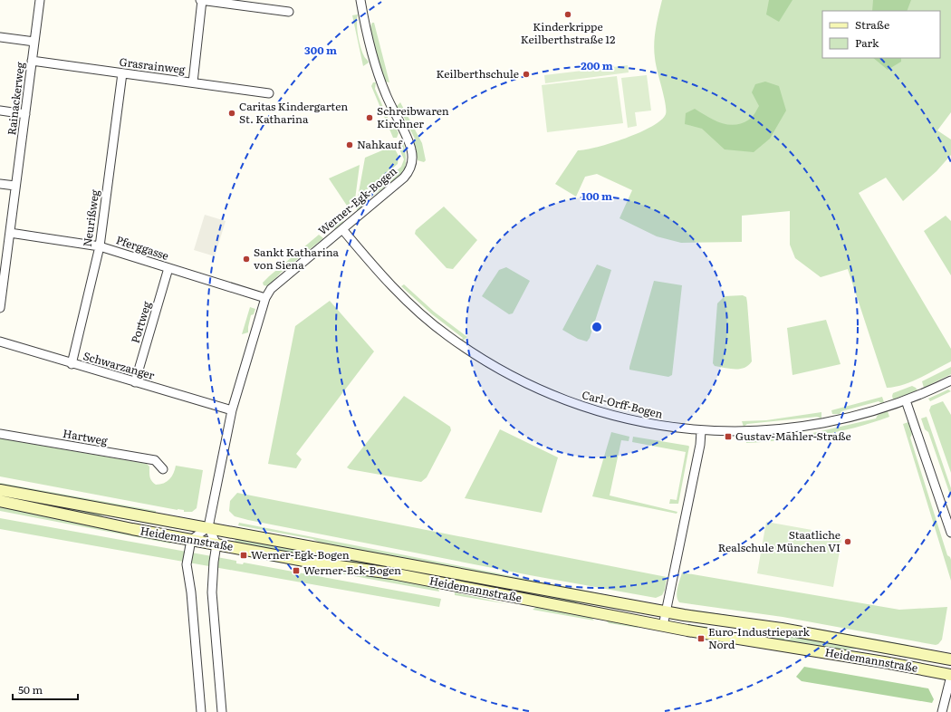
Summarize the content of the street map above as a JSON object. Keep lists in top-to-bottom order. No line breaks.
{"streets":{"main road":["Heidemannstraße"],"street":["Grasrainweg","Rainackerweg","Werner-Egk-Bogen","Neurißweg","Pferggasse","Portweg","Schwarzanger","Carl-Orff-Bogen","Hartweg"]},"crossings":[["Grasrainweg","Rainackerweg"],["Grasrainweg","Neurißweg"],["Rainackerweg","Pferggasse"],["Werner-Egk-Bogen","Pferggasse"],["Werner-Egk-Bogen","Schwarzanger"],["Werner-Egk-Bogen","Carl-Orff-Bogen"],["Werner-Egk-Bogen","Heidemannstraße"],["Neurißweg","Pferggasse"],["Neurißweg","Schwarzanger"],["Pferggasse","Portweg"],["Portweg","Schwarzanger"]],"places":{"other":["Kinderkrippe Keilberthstraße 12","Keilberthschule","Caritas Kindergarten St. Katharina","Schreibwaren Kirchner","Nahkauf","Sankt Katharina von Siena","Staatliche Realschule München VI"],"transit":["Gustav-Mahler-Straße","Werner-Egk-Bogen","Werner-Eck-Bogen","Euro-Industriepark Nord"]},"legend":["Straße","Park"],"scale_bar":"50 m","rings":["300 m","200 m","100 m"]}
